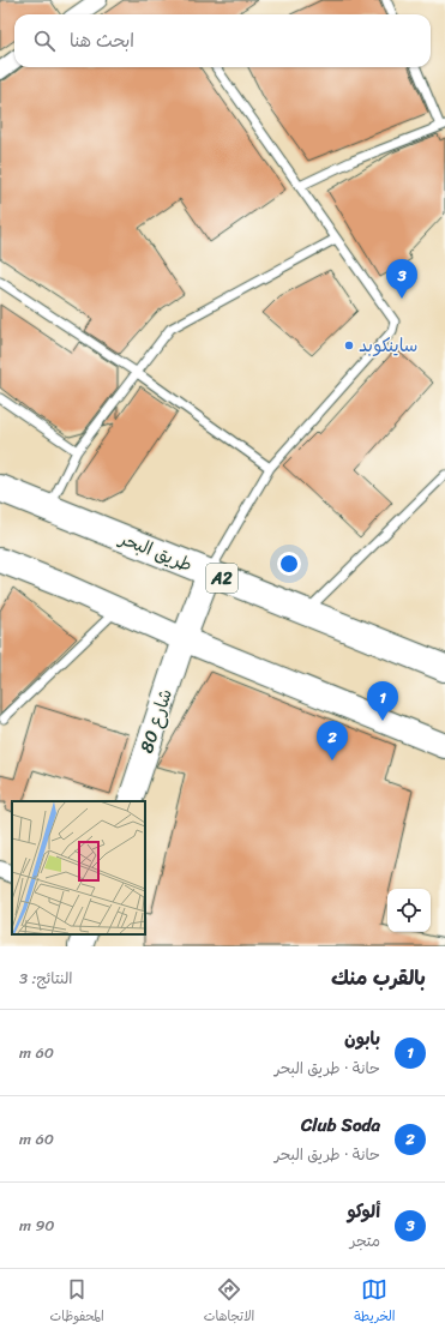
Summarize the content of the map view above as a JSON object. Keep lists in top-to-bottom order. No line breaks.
{"streets":{"highway":["طريق البحر","A2"],"street":["شارع 80"]},"crossings":[["طريق البحر","شارع 80"]],"places":["ساينكوبد"],"page":{"search":"ابحث هنا","pins":["3","1","2"],"heading":["بالقرب منك","النتائج: 3"],"list":[{"mark":"1","name":"بابون","note":"حانة · طريق البحر","value":"60 m"},{"mark":"2","name":"Club Soda","note":"حانة · طريق البحر","value":"60 m"},{"mark":"3","name":"ألوكو","note":"متجر","value":"90 m"}],"nav":["الخريطة","الاتجاهات","المحفوظات"]}}
